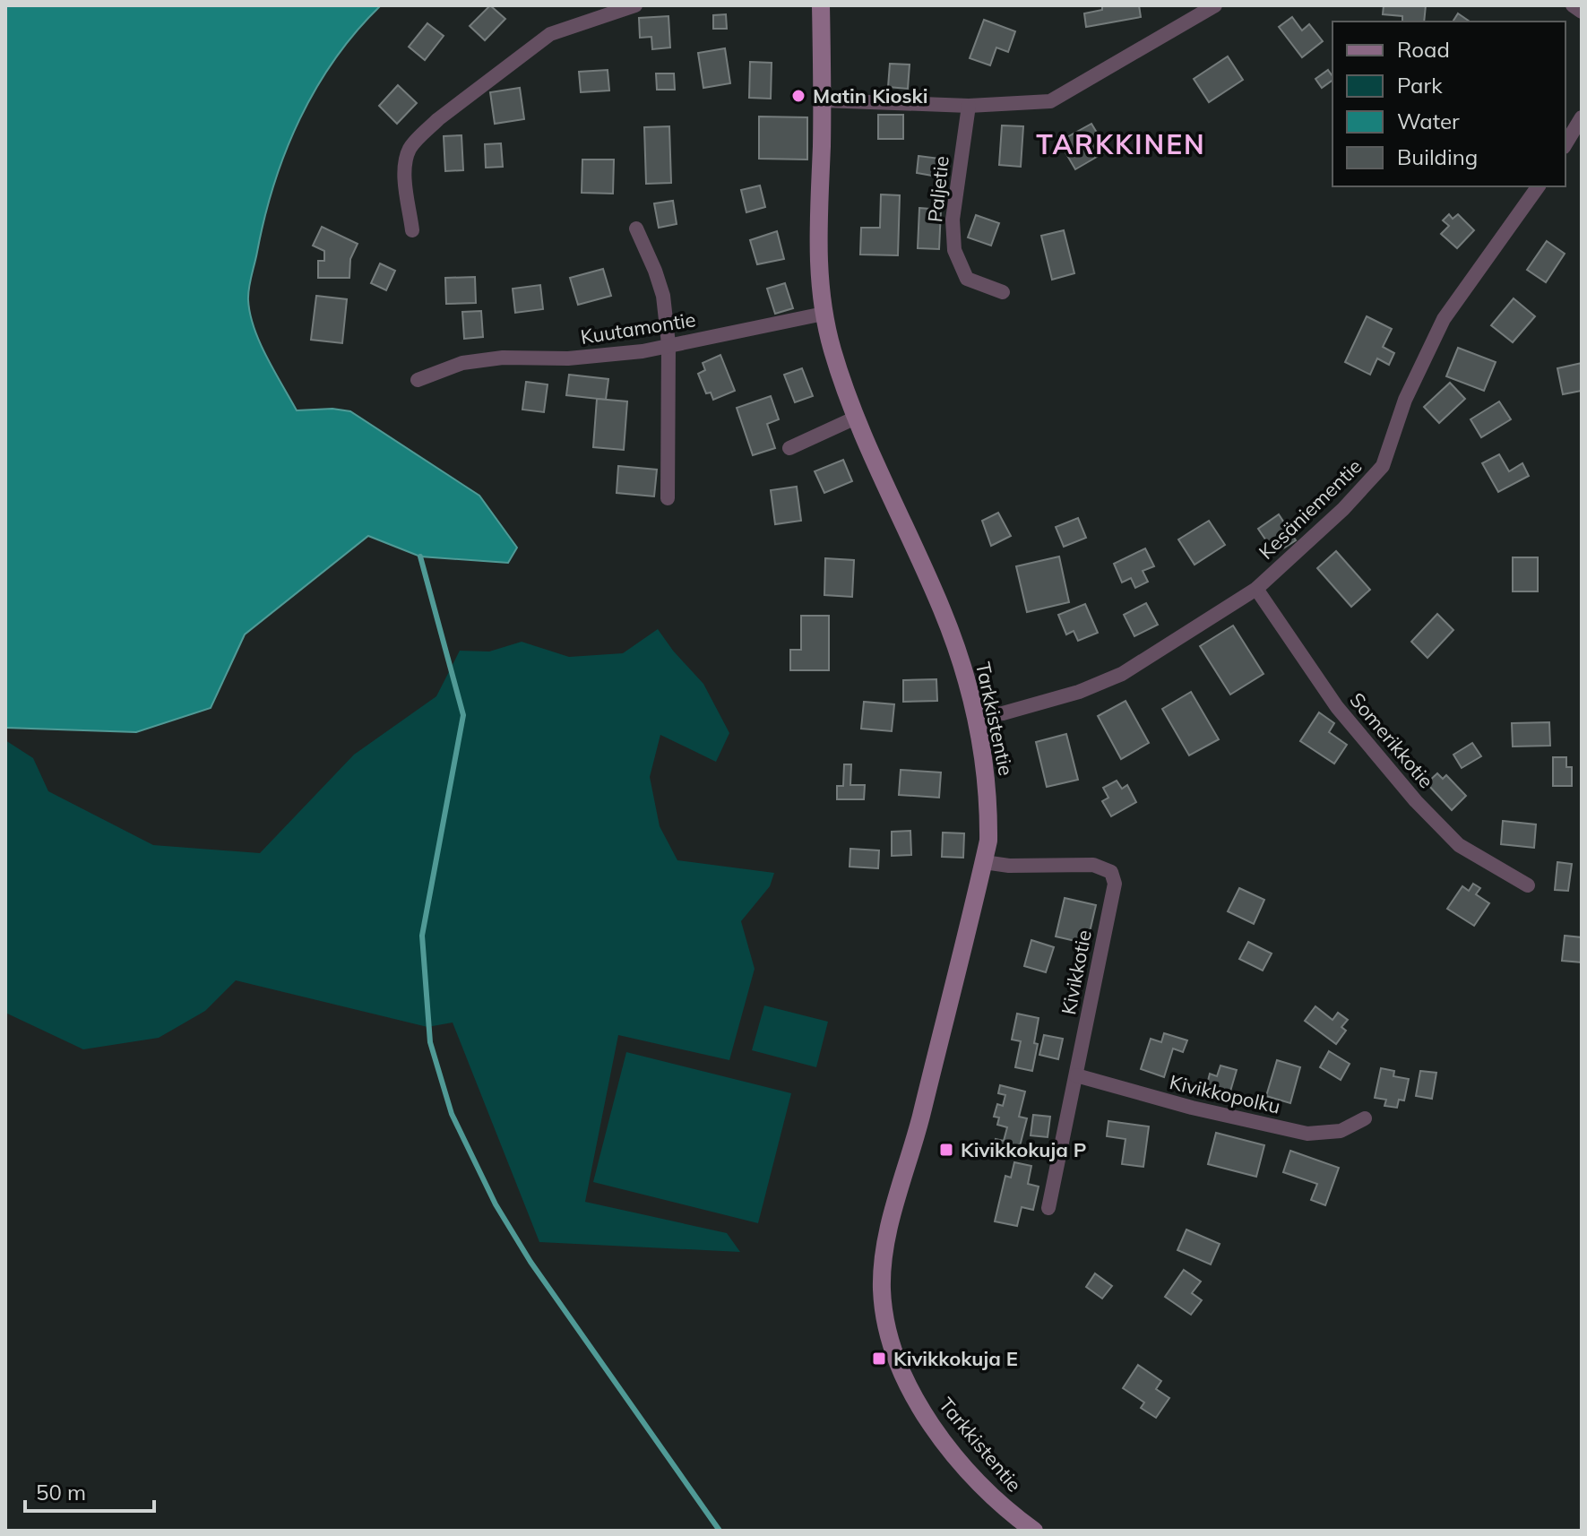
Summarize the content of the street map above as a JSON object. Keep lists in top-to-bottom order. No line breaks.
{"streets":{"street":["Paljetie","Kuutamontie","Kesäniementie","Tarkkistentie","Somerikkotie","Kivikkotie","Kivikkopolku"]},"crossings":[["Kuutamontie","Tarkkistentie"],["Kesäniementie","Tarkkistentie"],["Kesäniementie","Somerikkotie"],["Tarkkistentie","Kivikkotie"],["Kivikkotie","Kivikkopolku"]],"districts":["TARKKINEN"],"places":{"other":["Matin Kioski"],"transit":["Kivikkokuja P","Kivikkokuja E"]},"legend":["Road","Park","Water","Building"],"scale_bar":"50 m"}
